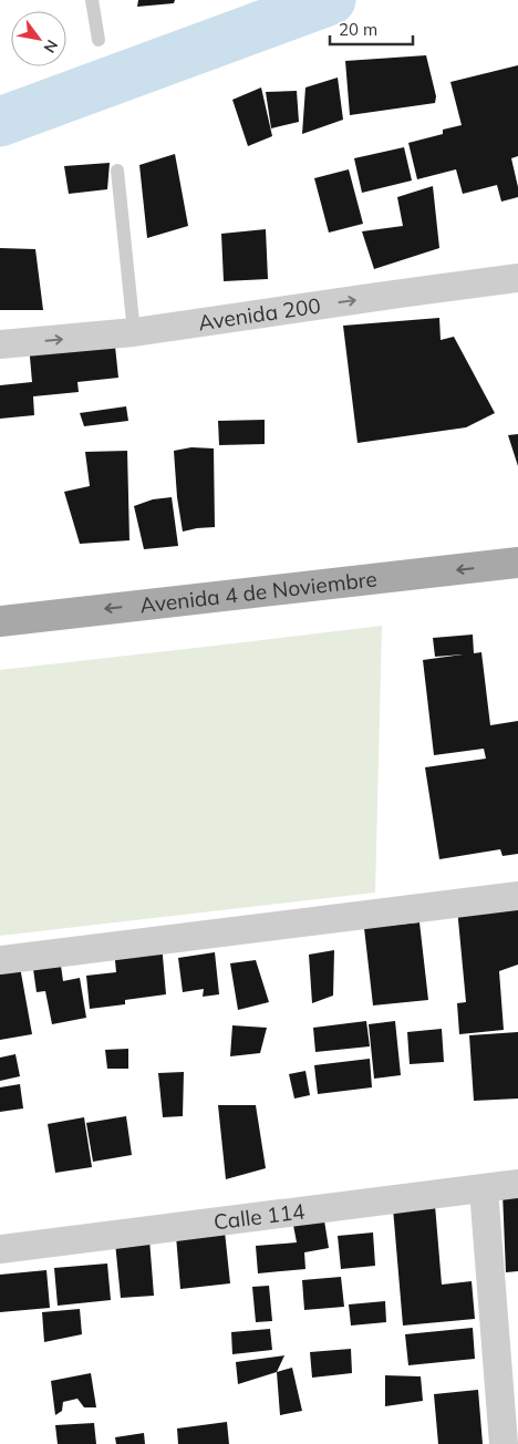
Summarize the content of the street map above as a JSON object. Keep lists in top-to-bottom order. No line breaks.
{"streets":{"main road":["Avenida 4 de Noviembre"],"street":["Avenida 200","Calle 114"]},"one_way":["Avenida 200","Avenida 4 de Noviembre"],"scale_bar":"20 m","north":"bottom right"}
